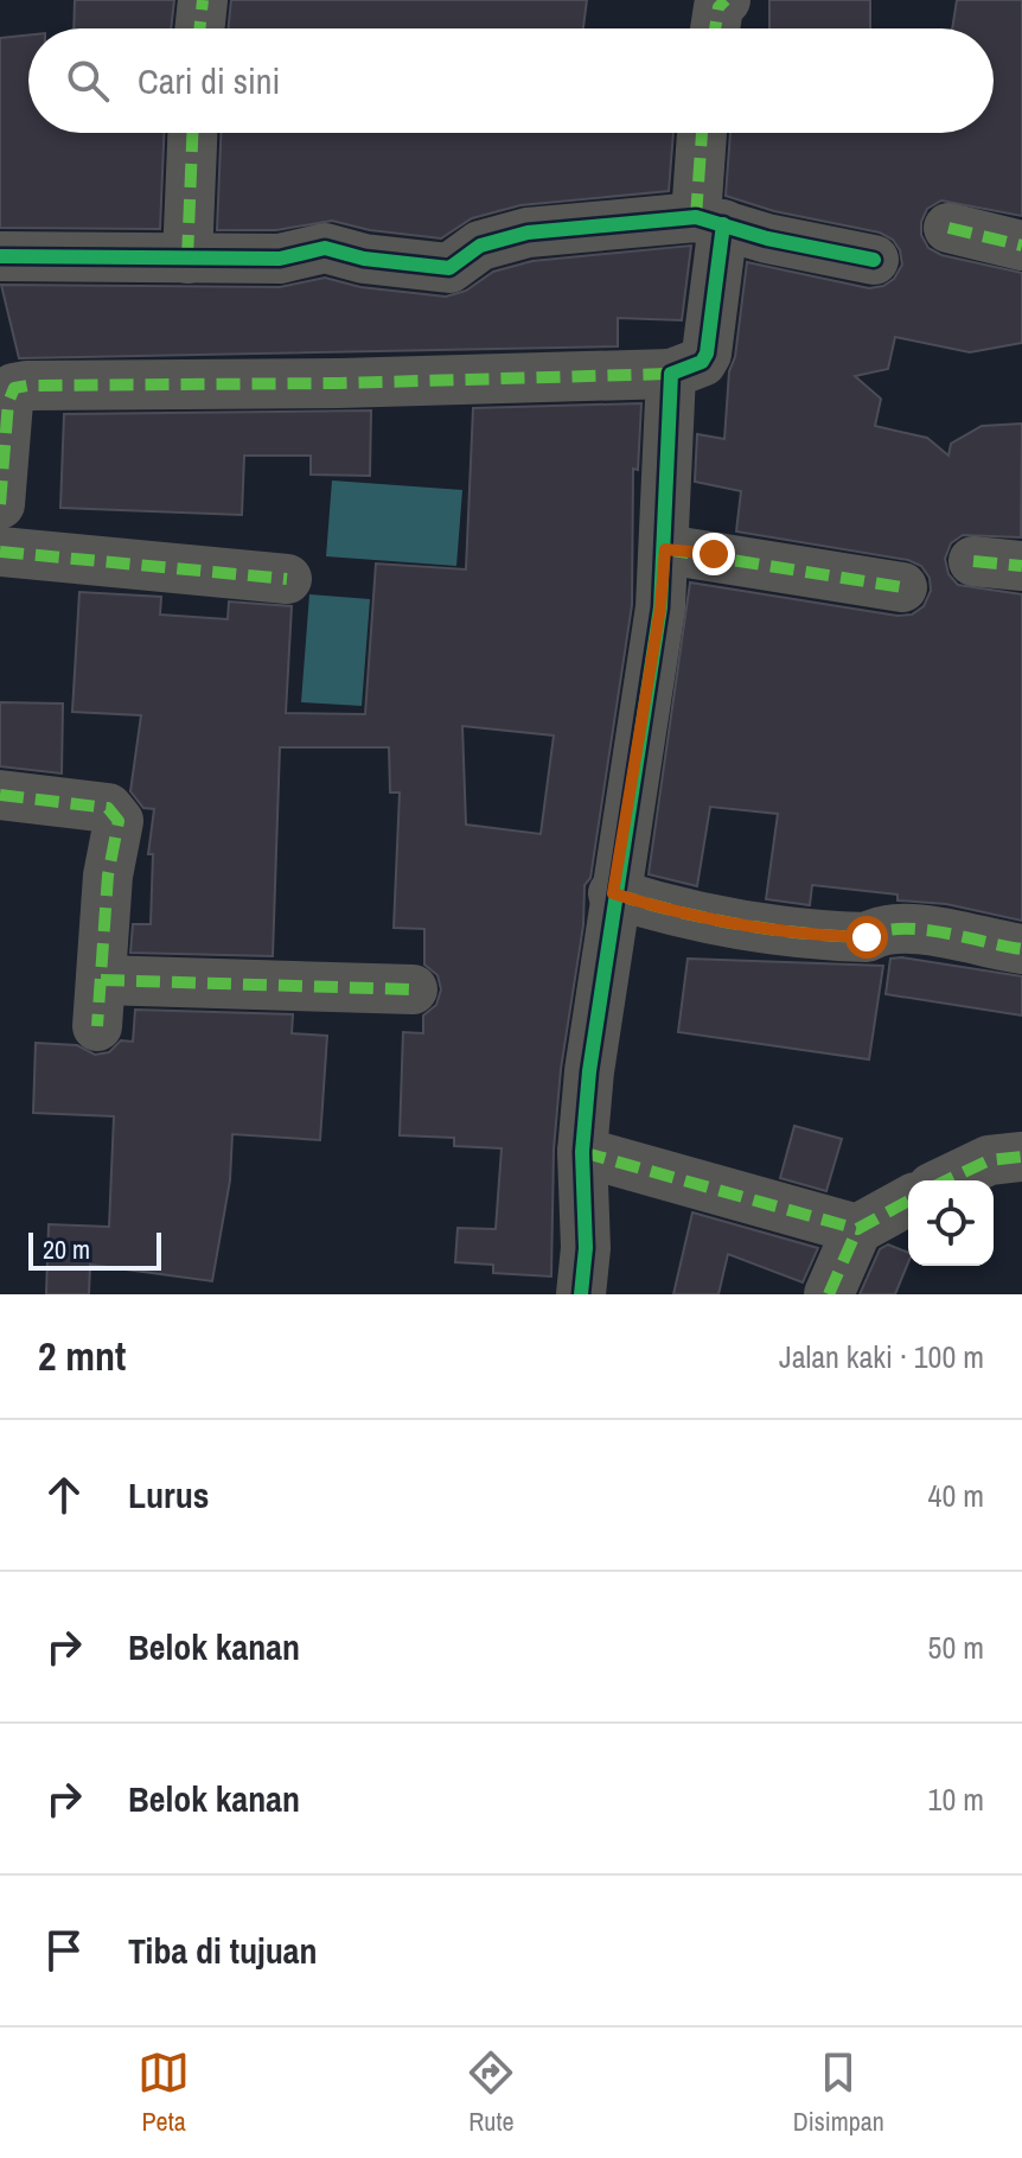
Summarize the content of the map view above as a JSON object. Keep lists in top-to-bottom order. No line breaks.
{"scale_bar":"20 m","page":{"search":"Cari di sini","scale":"20 m","heading":["2 mnt","Jalan kaki · 100 m"],"list":[["Lurus","40 m"],["Belok kanan","50 m"],["Belok kanan","10 m"],"Tiba di tujuan"],"nav":["Peta","Rute","Disimpan"]}}
